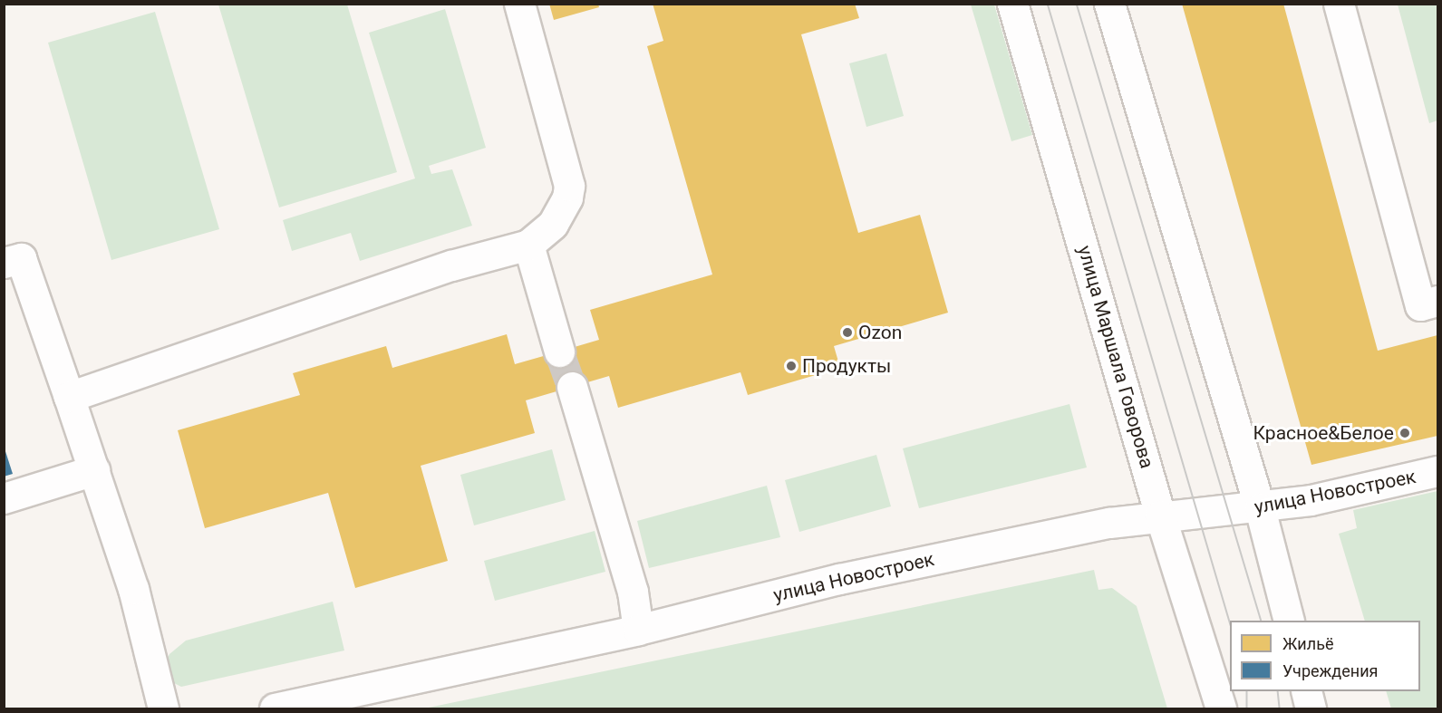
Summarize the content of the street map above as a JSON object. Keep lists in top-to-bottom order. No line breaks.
{"streets":{"main road":["улица Маршала Говорова","улица Новостроек"]},"crossings":[["улица Маршала Говорова","улица Новостроек"]],"places":["Ozon","Продукты","Красное&Белое"],"legend":["Жильё","Учреждения"]}
